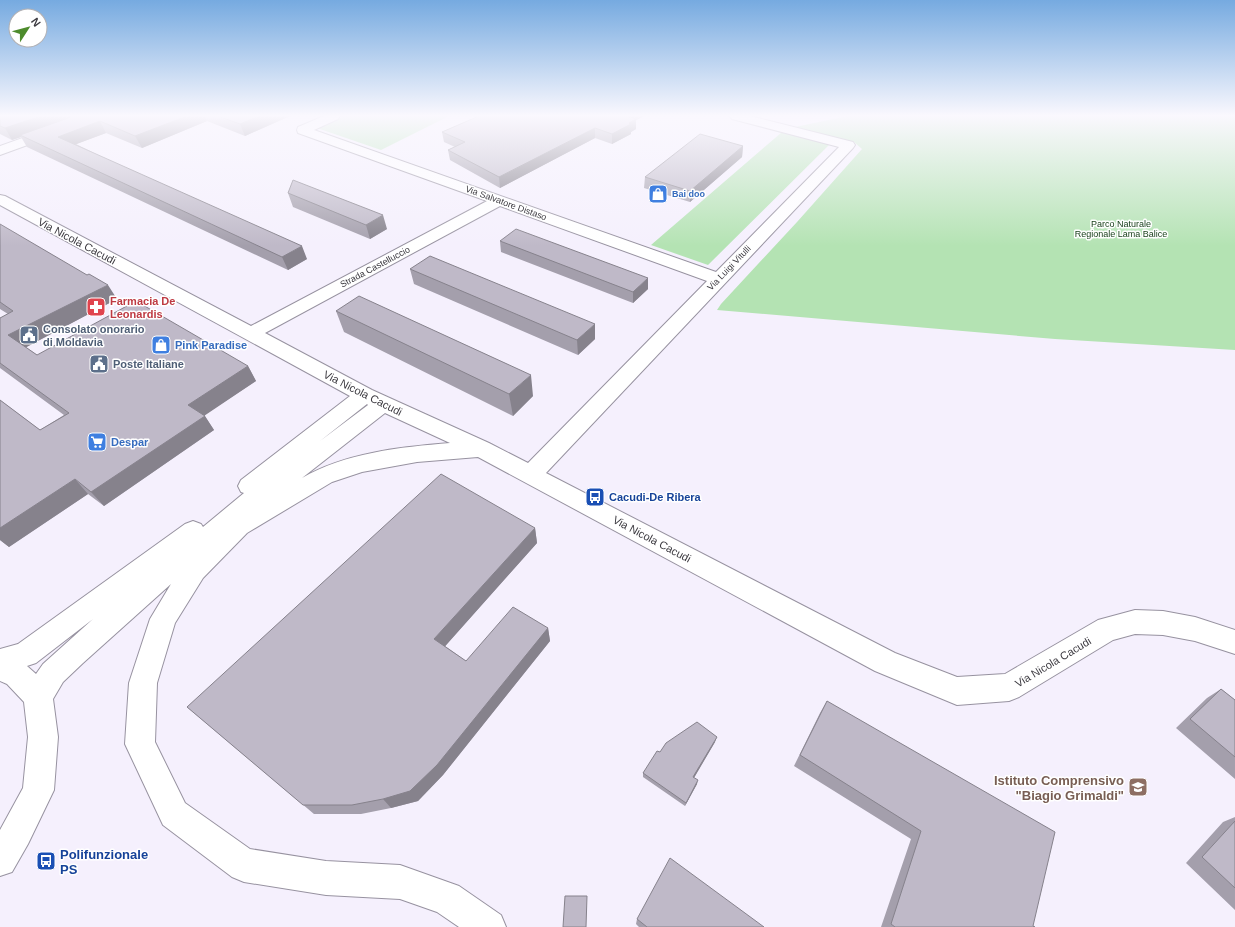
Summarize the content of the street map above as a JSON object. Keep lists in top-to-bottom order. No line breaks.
{"streets":{"street":["Via Salvatore Distaso","Via Nicola Cacudi","Strada Castelluccio","Via Luigi Vitulli"]},"crossings":[["Via Salvatore Distaso","Strada Castelluccio"],["Via Salvatore Distaso","Via Luigi Vitulli"],["Via Nicola Cacudi","Strada Castelluccio"],["Via Nicola Cacudi","Via Luigi Vitulli"]],"parks":["Parco Naturale Regionale Lama Balice"],"places":{"shop":["Bai doo","Pink Paradise"],"pharmacy":["Farmacia De Leonardis"],"public building":["Consolato onorario di Moldavia","Poste Italiane"],"supermarket":["Despar"],"bus stop":["Cacudi-De Ribera","Polifunzionale PS"],"school or university":["Istituto Comprensivo \"Biagio Grimaldi\""]},"north":"top right"}
